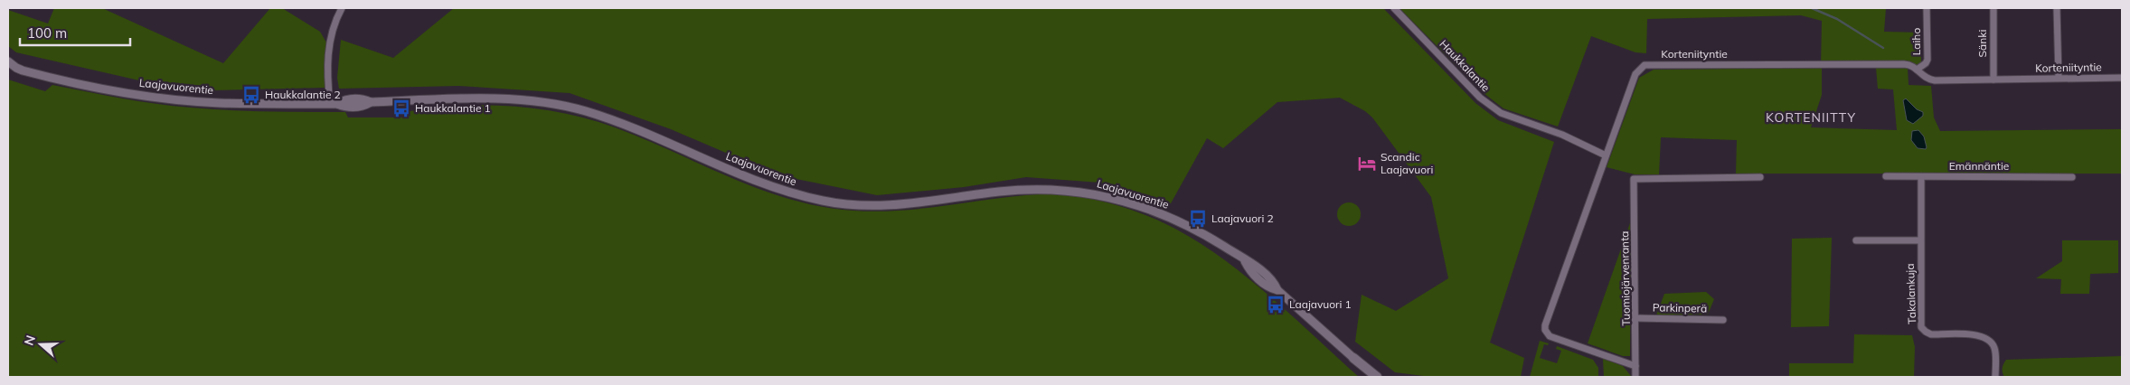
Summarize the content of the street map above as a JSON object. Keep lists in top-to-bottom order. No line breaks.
{"streets":{"main road":["Laajavuorentie"],"street":["Laiho","Sänki","Korteniityntie","Haukkalantie","Emännäntie","Tuomiojärvenranta","Takalankuja","Parkinperä"]},"crossings":[["Laiho","Korteniityntie"],["Sänki","Korteniityntie"],["Korteniityntie","Haukkalantie"],["Korteniityntie","Tuomiojärvenranta"],["Emännäntie","Takalankuja"],["Tuomiojärvenranta","Parkinperä"]],"districts":["KORTENIITTY"],"places":{"bus stop":["Haukkalantie 2","Haukkalantie 1","Laajavuori 2","Laajavuori 1"],"hotel":["Scandic Laajavuori"]},"scale_bar":"100 m","north":"left"}
